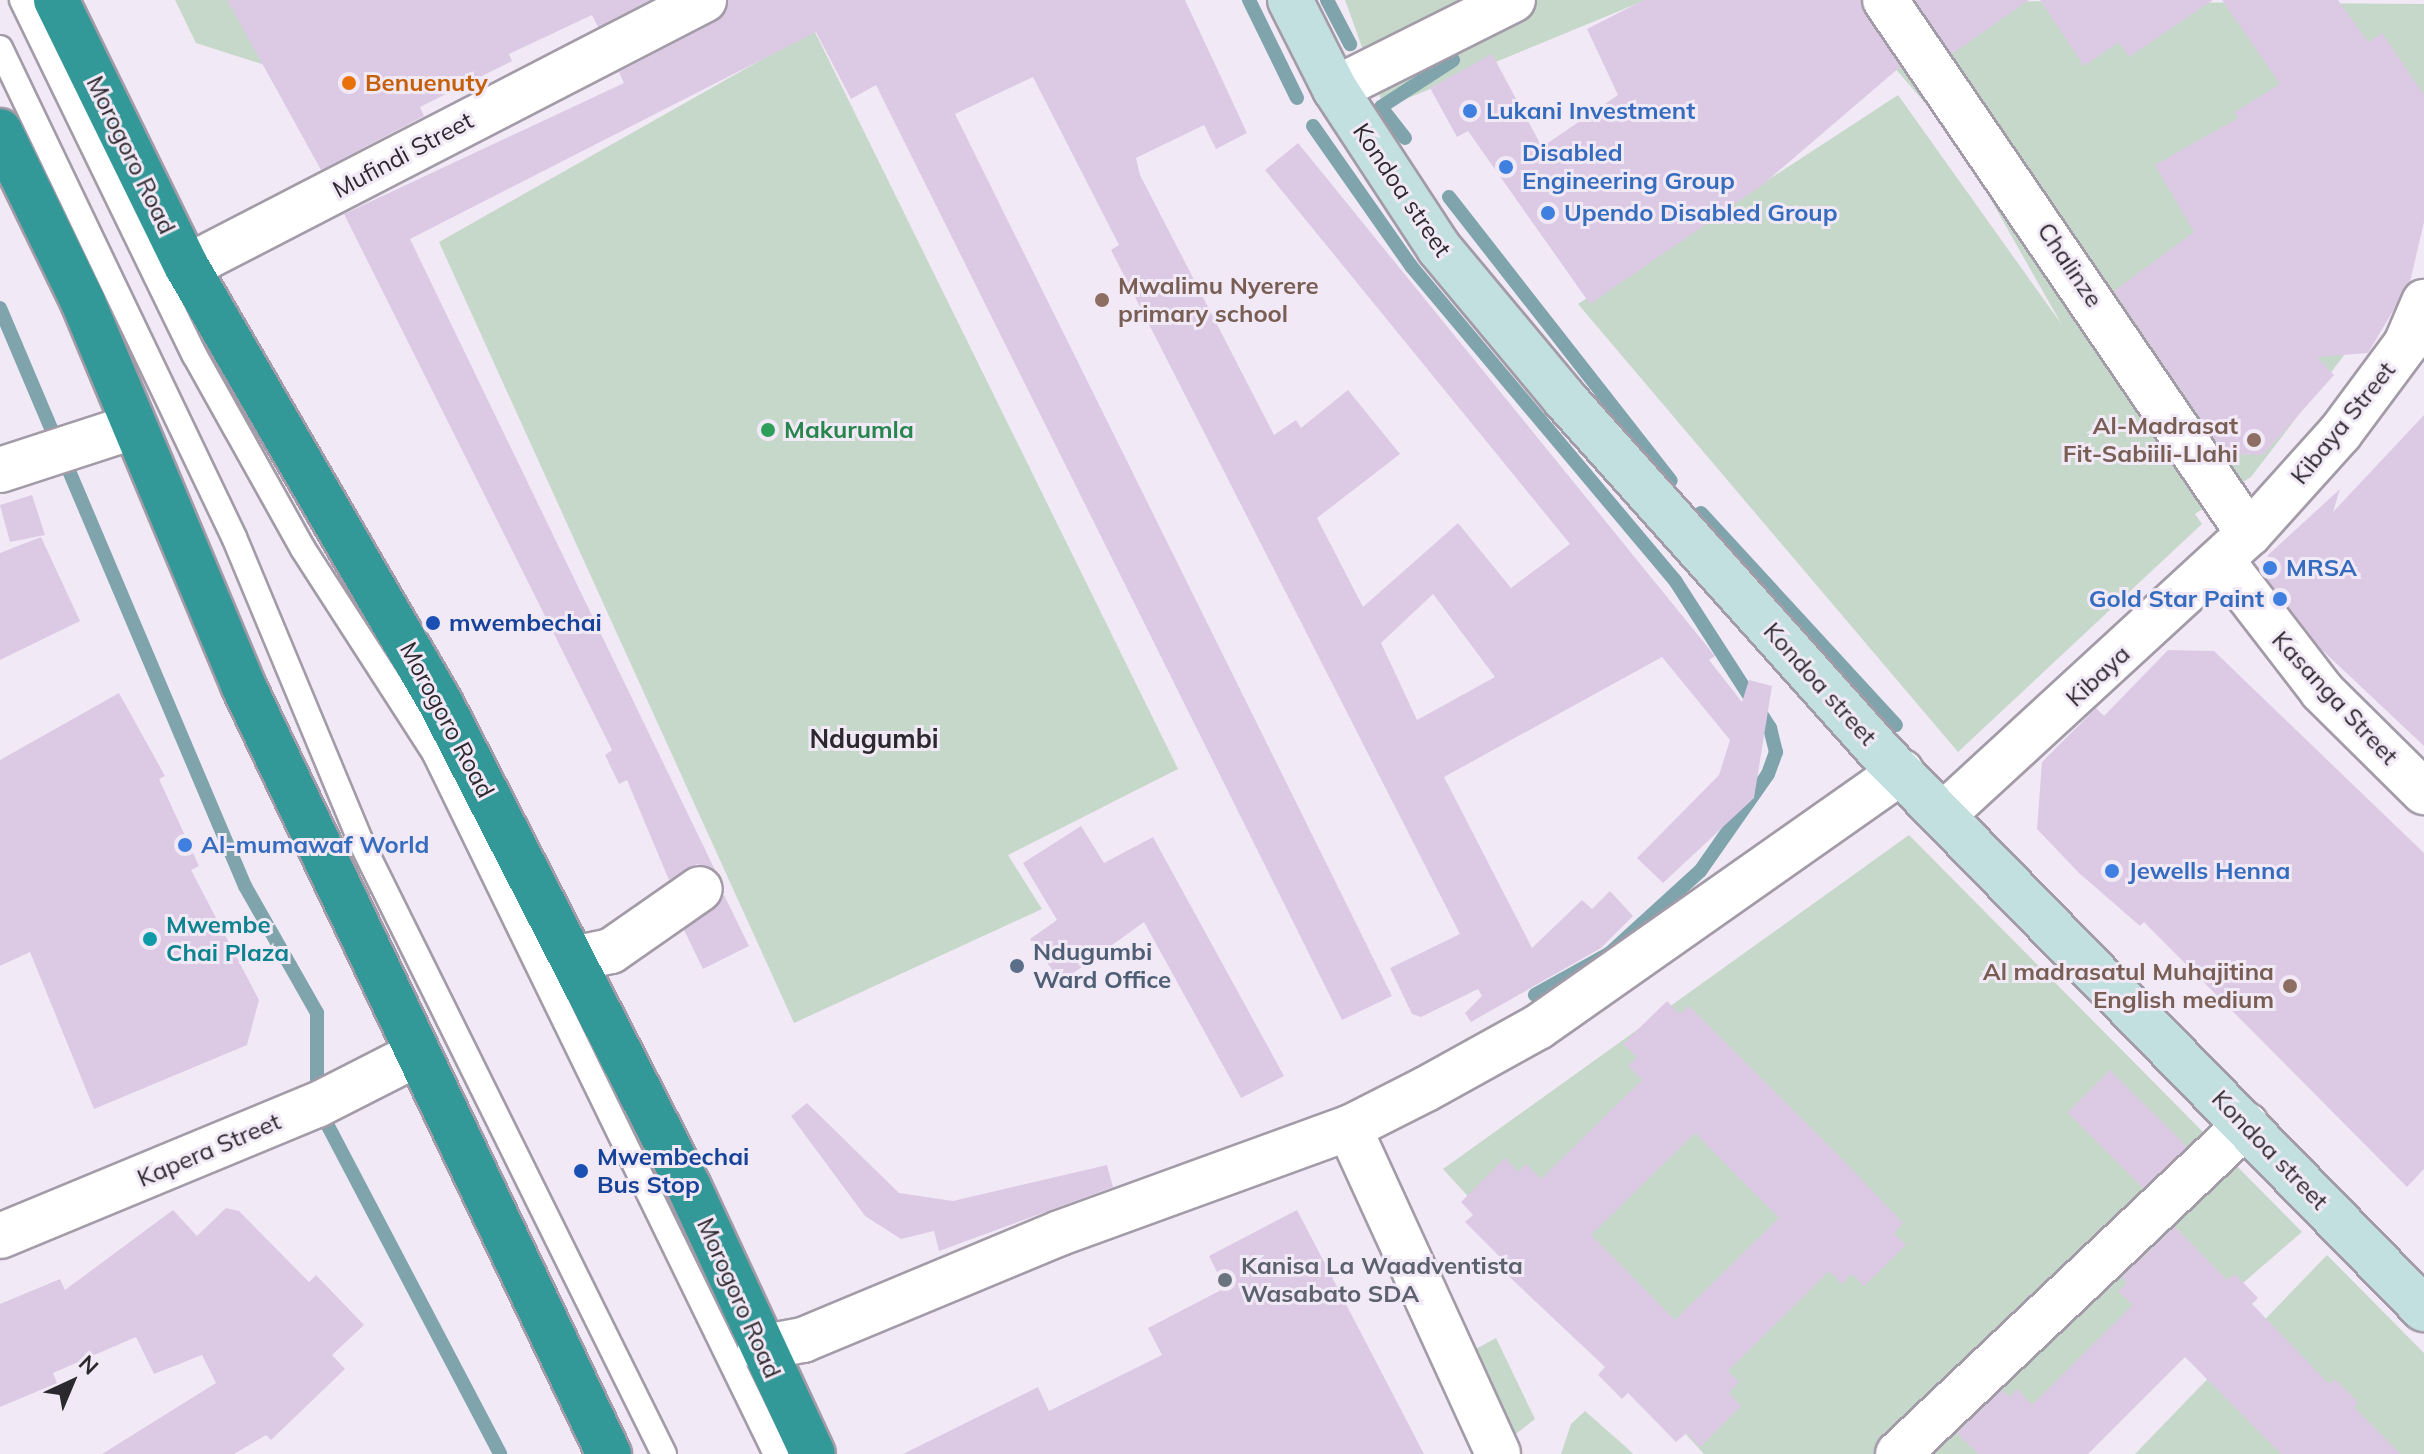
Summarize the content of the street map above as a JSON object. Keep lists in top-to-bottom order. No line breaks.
{"streets":{"highway":["Morogoro Road"],"street":["Mufindi Street","Kondoa street","Chalinze","Kibaya Street","Kibaya","Kasanga Street","Kapera Street"]},"crossings":[["Morogoro Road","Mufindi Street"],["Kondoa street","Kibaya"],["Chalinze","Kibaya Street"],["Chalinze","Kibaya"],["Chalinze","Kasanga Street"],["Kibaya Street","Kibaya"],["Kibaya Street","Kasanga Street"],["Kibaya","Kasanga Street"]],"districts":["Ndugumbi"],"places":["Benuenuty","Lukani Investment","Disabled Engineering Group","Upendo Disabled Group","Mwalimu Nyerere primary school","Makurumla","Al-Madrasat Fit-Sabiili-Llahi","MRSA","Gold Star Paint","mwembechai","Al-mumawaf World","Jewells Henna","Mwembe Chai Plaza","Ndugumbi Ward Office","Al madrasatul Muhajitina English medium","Mwembechai Bus Stop","Kanisa La Waadventista Wasabato SDA"],"north":"top right"}
